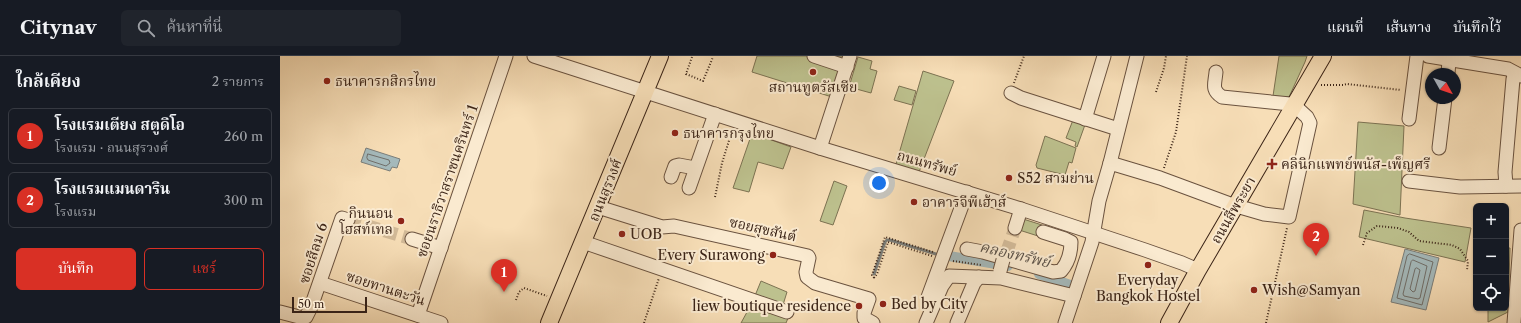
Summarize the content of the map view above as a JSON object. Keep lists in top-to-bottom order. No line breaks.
{"streets":{"main road":["ถนนสุรวงศ์","ถนนสี่พระยา"],"street":["ถนนทรัพย์","ซอยนราธิวาสราชนครินทร์ 1","ซอยสุขสันต์","ซอยสีลม 6","ซอยทานตะวัน"]},"crossings":[["ถนนทรัพย์","ถนนสุรวงศ์"],["ถนนทรัพย์","ถนนสี่พระยา"],["ซอยนราธิวาสราชนครินทร์ 1","ซอยทานตะวัน"],["ถนนสุรวงศ์","ซอยสุขสันต์"],["ซอยสีลม 6","ซอยทานตะวัน"]],"water":["คลองทรัพย์"],"places":{"other":["สถานทูตรัสเซีย","ธนาคารกสิกรไทย","ธนาคารกรุงไทย","S52 สามย่าน","อาคารจีพีเฮ้าส์","กินนอน โฮสท์เทล","UOB","Every Surawong","Everyday Bangkok Hostel","Wish@Samyan","Bed by City","liew boutique residence"],"health":["คลินิกแพทย์พนัส-เพ็ญศรี"]},"scale_bar":"50 m","north":"bottom right","page":{"header":"Citynav","search":"ค้นหาที่นี่","nav":["แผนที่","เส้นทาง","บันทึกไว้"],"heading":["ใกล้เคียง","2 รายการ"],"list":[{"mark":"1","name":"โรงแรมเตียง สตูดิโอ","note":"โรงแรม · ถนนสุรวงศ์","value":"260 m"},{"mark":"2","name":"โรงแรมแมนดาริน","note":"โรงแรม","value":"300 m"}],"map_buttons":["+","−"],"pins":["2","1"],"buttons":["บันทึก","แชร์"],"scale":"50 m"}}
